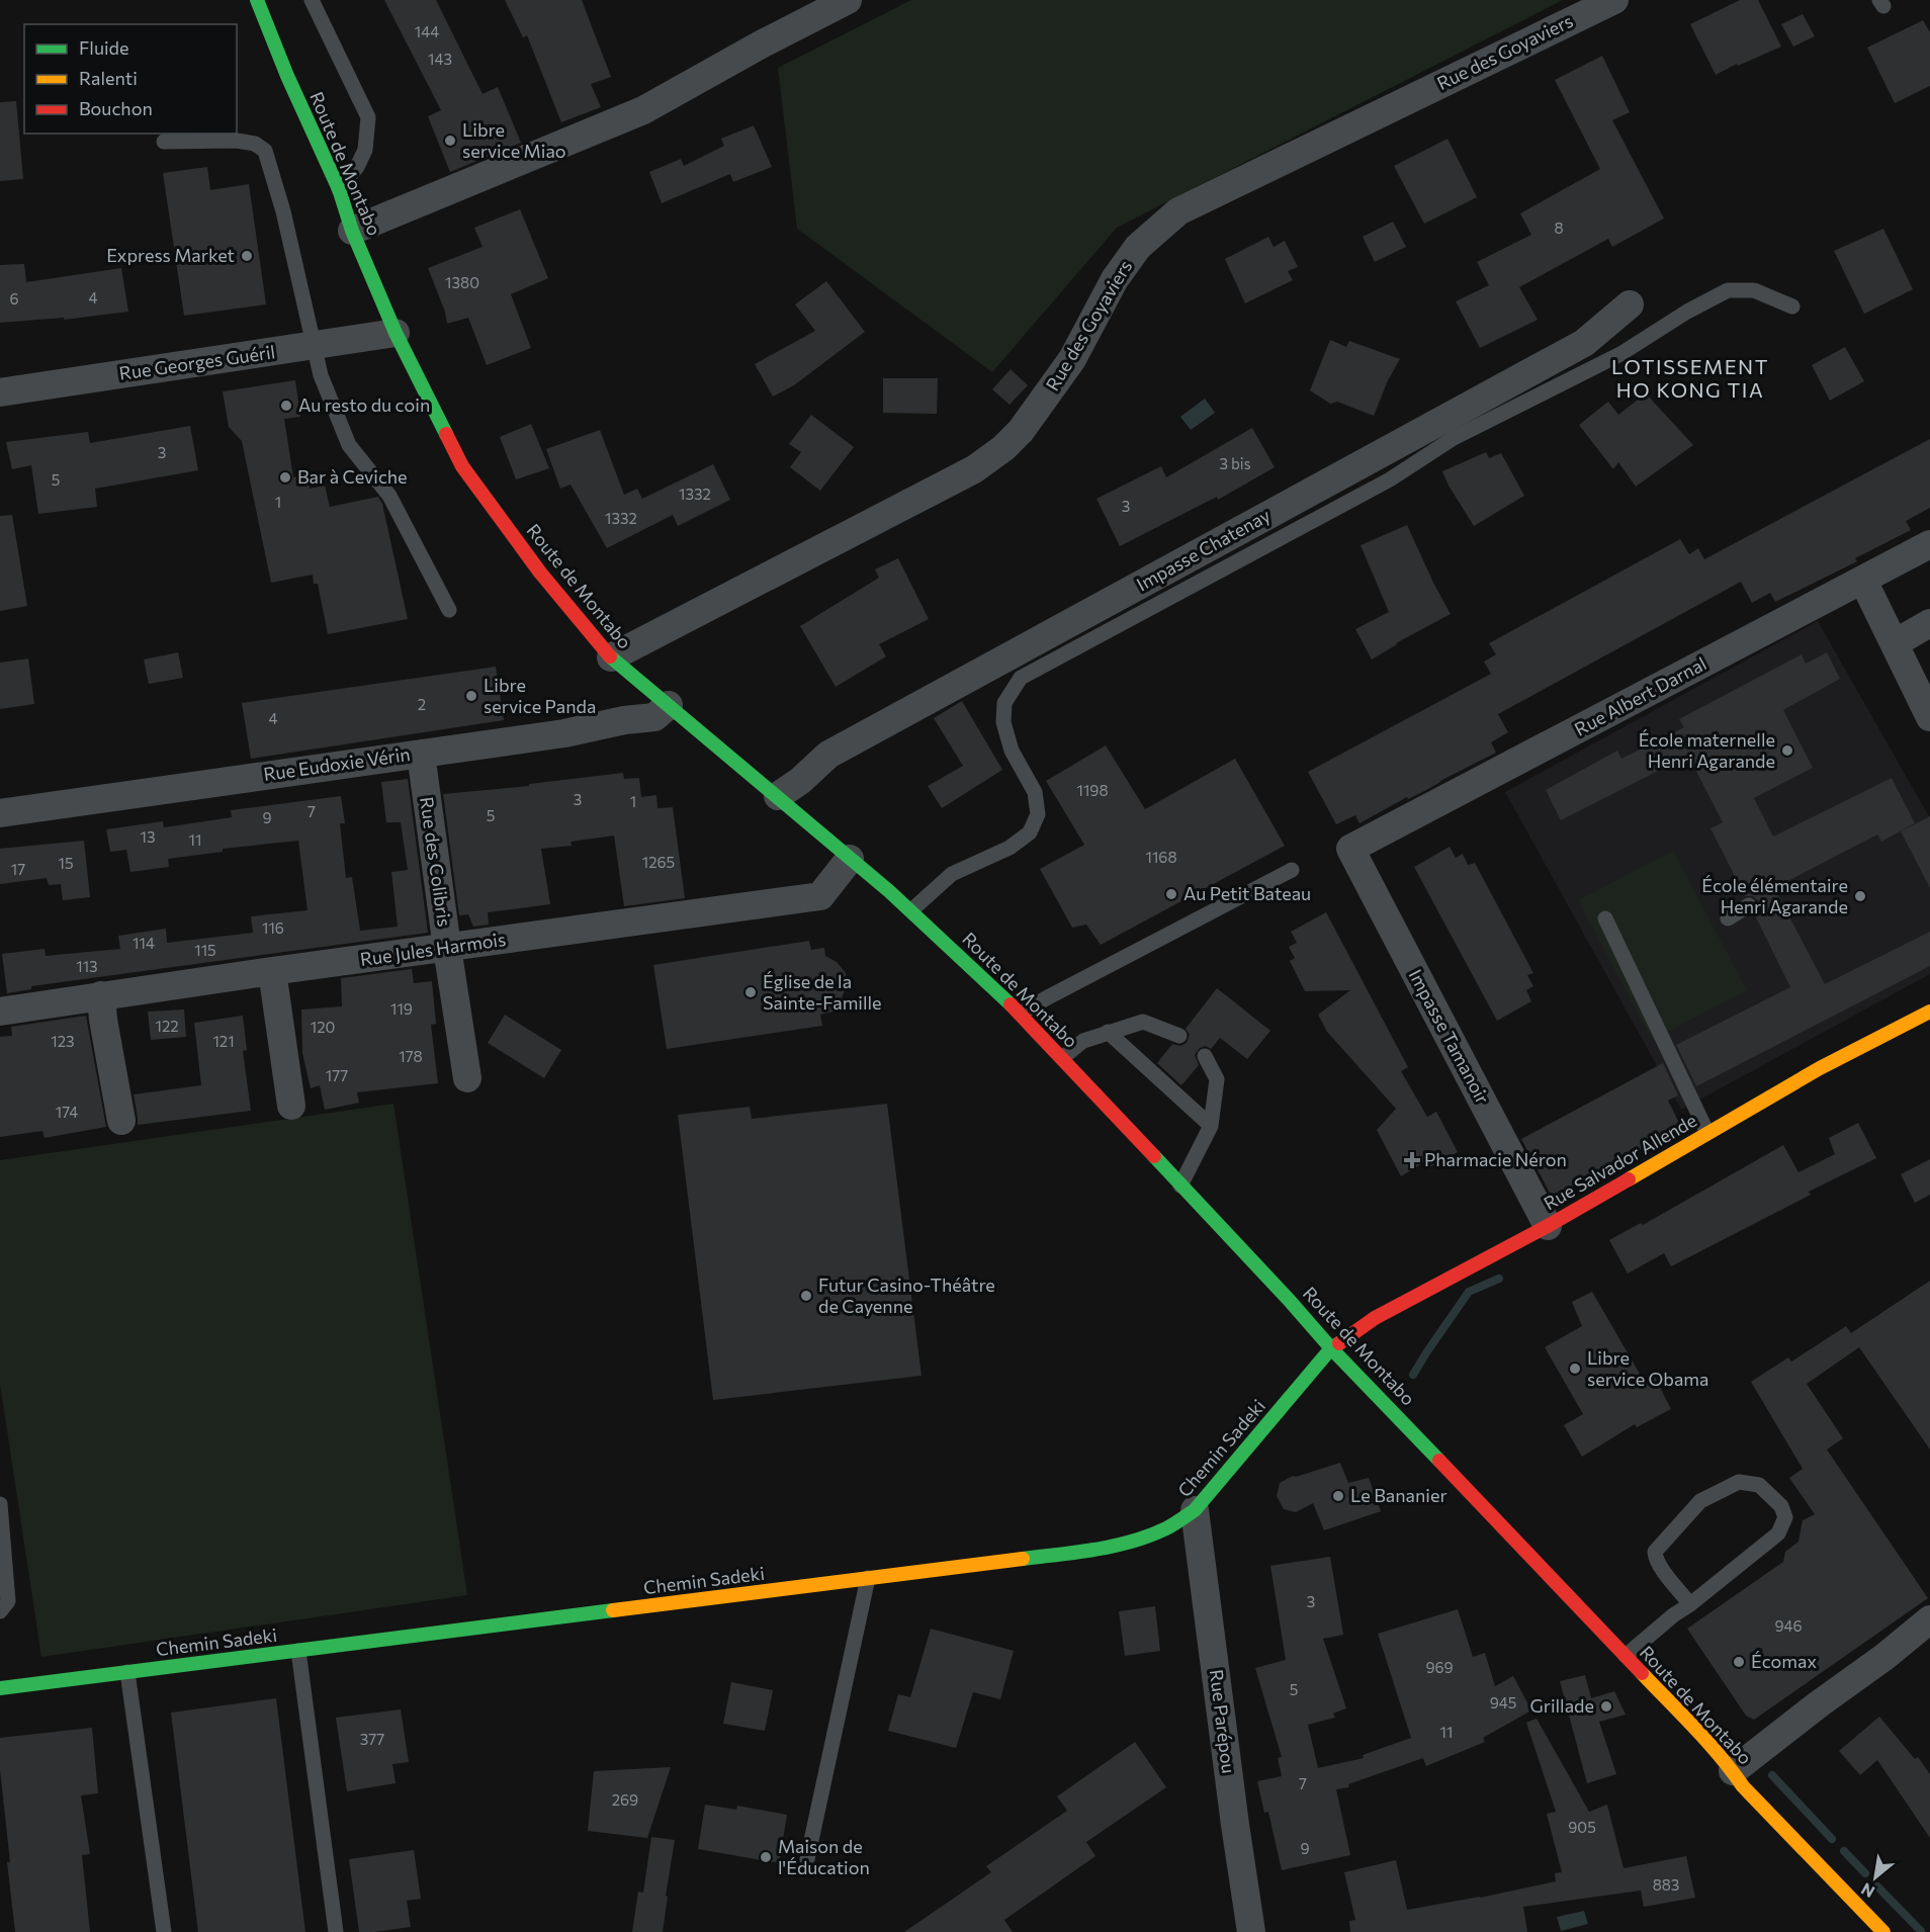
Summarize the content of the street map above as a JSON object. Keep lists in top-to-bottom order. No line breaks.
{"streets":{"main road":["Route de Montabo","Rue Salvador Allende","Chemin Sadeki"],"street":["Rue des Goyaviers","Rue Georges Guéril","Impasse Chatenay","Rue Albert Darnal","Rue Eudoxie Vérin","Rue des Colibris","Rue Jules Harmois","Impasse Tamanoir","Rue Parépou"]},"crossings":[["Rue des Goyaviers","Route de Montabo"],["Route de Montabo","Rue Georges Guéril"],["Route de Montabo","Impasse Chatenay"],["Route de Montabo","Rue Eudoxie Vérin"],["Route de Montabo","Rue Jules Harmois"],["Route de Montabo","Rue Salvador Allende"],["Route de Montabo","Chemin Sadeki"],["Rue Albert Darnal","Impasse Tamanoir"],["Rue Eudoxie Vérin","Rue des Colibris"],["Rue des Colibris","Rue Jules Harmois"],["Impasse Tamanoir","Rue Salvador Allende"],["Rue Salvador Allende","Chemin Sadeki"],["Chemin Sadeki","Rue Parépou"]],"districts":["LOTISSEMENT HO KONG TIA"],"places":{"other":["Libre service Miao","Express Market","Au resto du coin","Bar à Ceviche","Libre service Panda","École maternelle Henri Agarande","Au Petit Bateau","École élémentaire Henri Agarande","Église de la Sainte-Famille","Futur Casino-Théâtre de Cayenne","Libre service Obama","Le Bananier","Écomax","Grillade","Maison de l'Éducation"],"health":["Pharmacie Néron"]},"house_numbers":["144","143","8","1380","4","6","3","3 bis","5","1332","1","3","1332","2","4","1198","3","1","7","5","9","13","11","1168","1265","15","17","116","114","115","113","119","122","120","123","121","178","177","174","3","946","969","5","945","11","377","7","269","905","9","883"],"legend":["Fluide","Ralenti","Bouchon"],"north":"bottom left"}
